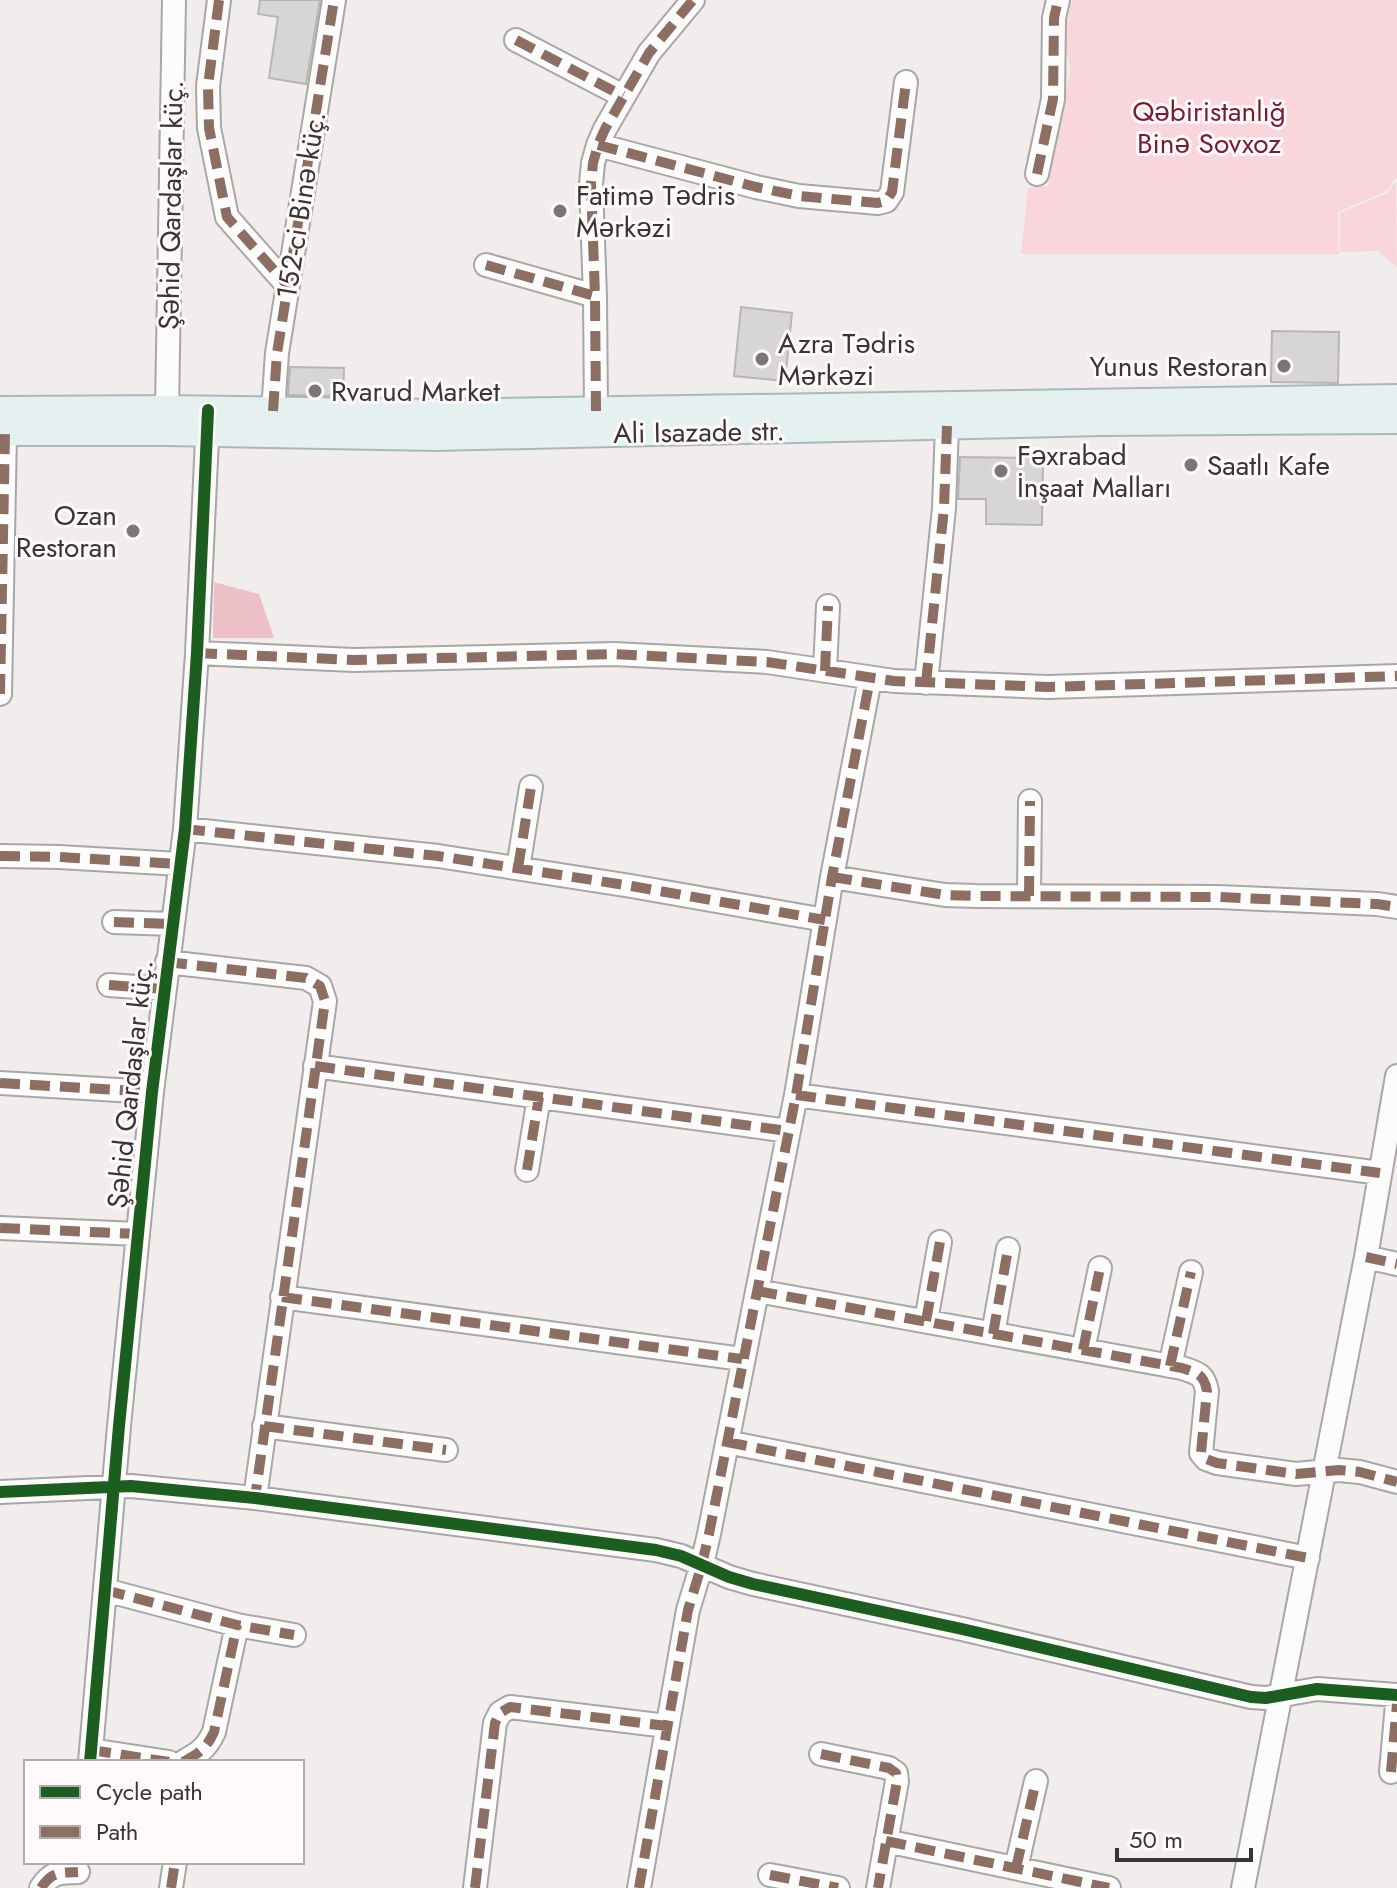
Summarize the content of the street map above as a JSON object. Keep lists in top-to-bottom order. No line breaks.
{"streets":{"main road":["Ali Isazade str."],"street":["Şəhid Qardaşlar küç.","152-ci Binə küç."]},"crossings":[["Şəhid Qardaşlar küç.","Ali Isazade str."],["152-ci Binə küç.","Ali Isazade str."]],"parks":["Qəbiristanlığ Binə Sovxoz"],"places":["Fatimə Tədris Mərkəzi","Azra Tədris Mərkəzi","Yunus Restoran","Rvarud Market","Saatlı Kafe","Fəxrabad İnşaat Malları","Ozan Restoran"],"legend":["Cycle path","Path"],"scale_bar":"50 m"}
